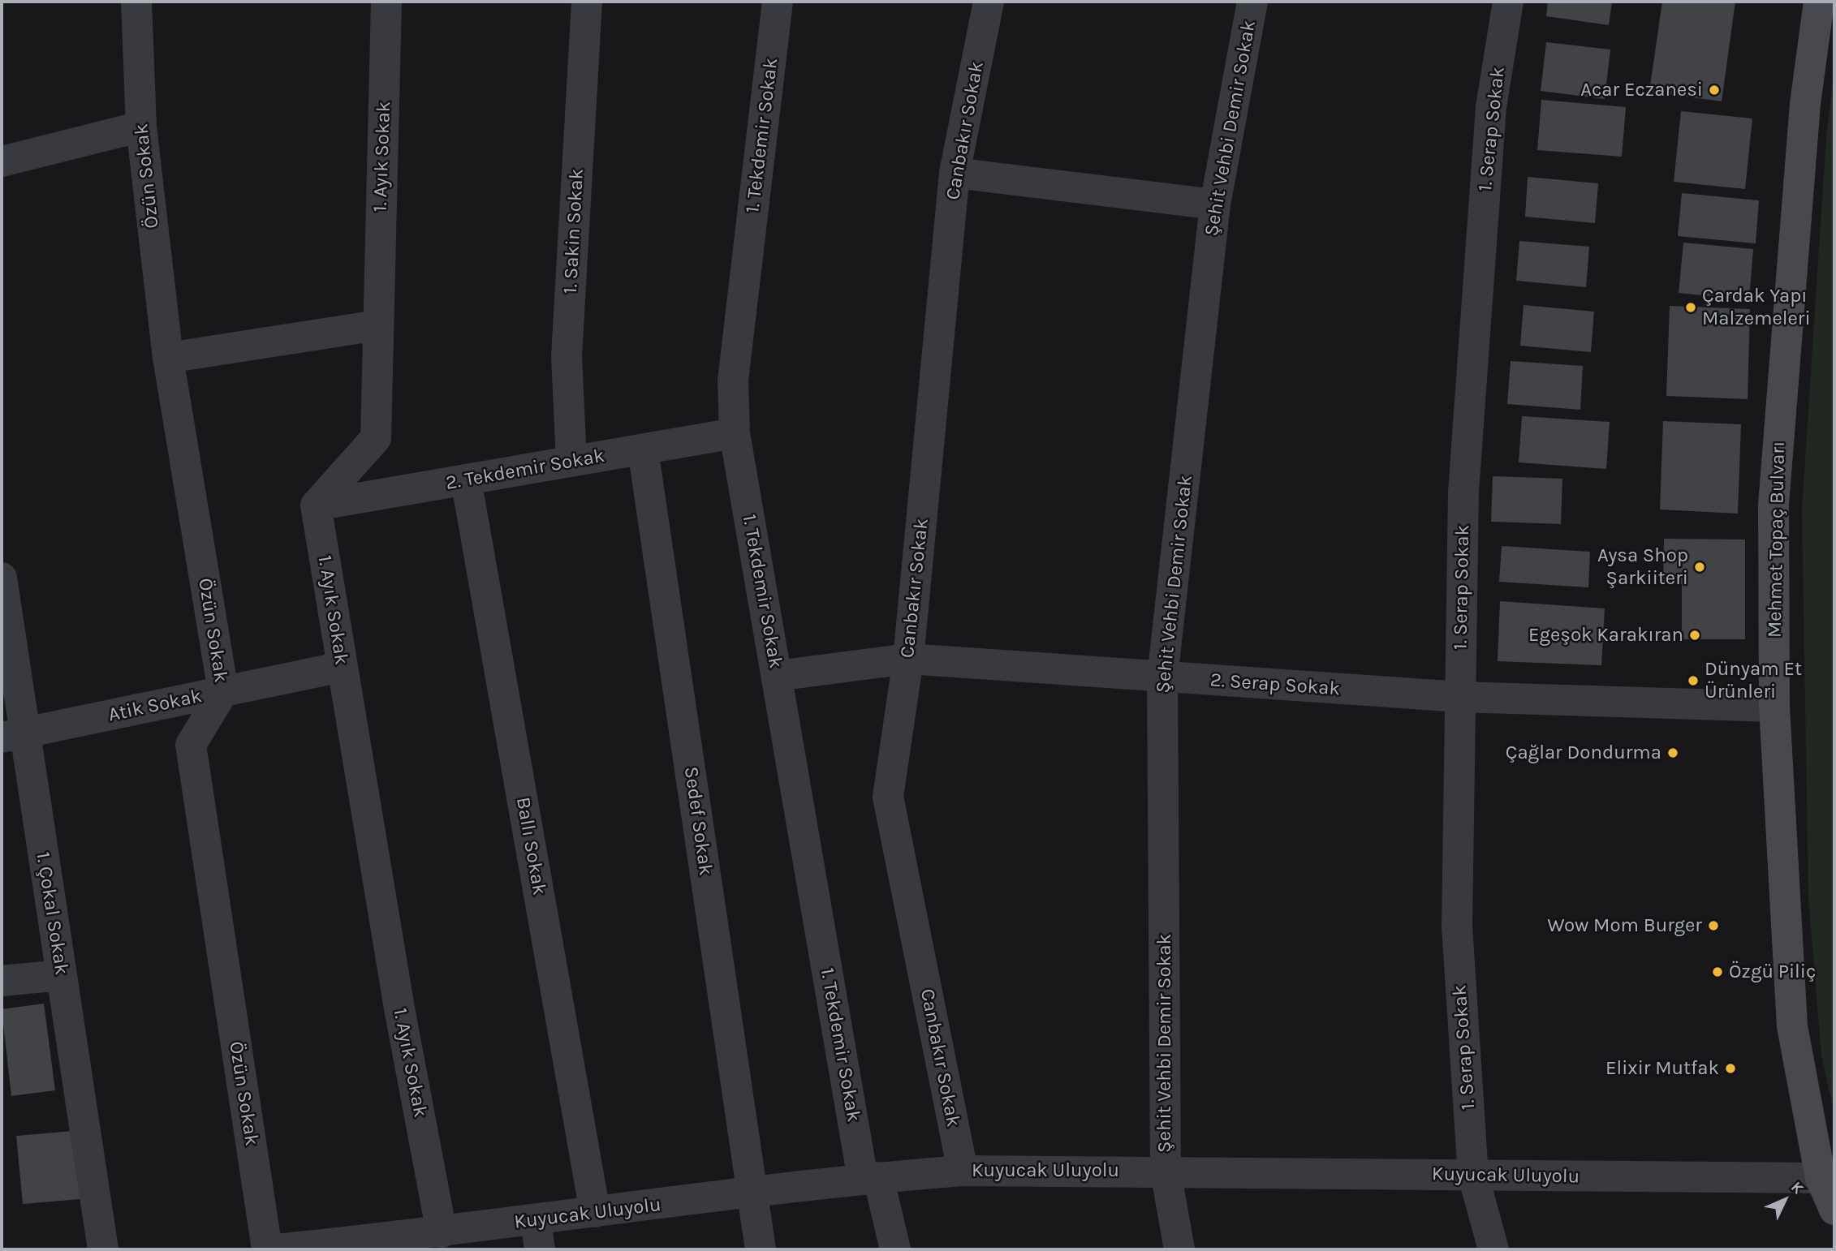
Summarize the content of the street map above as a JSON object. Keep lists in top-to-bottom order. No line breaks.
{"streets":{"main road":["Mehmet Topaç Bulvarı"],"street":["Şehit Vehbi Demir Sokak","1. Serap Sokak","Canbakır Sokak","1. Tekdemir Sokak","1. Ayık Sokak","Özün Sokak","1. Sakin Sokak","2. Tekdemir Sokak","2. Serap Sokak","Atik Sokak","Sedef Sokak","Ballı Sokak","1. Çokal Sokak","Kuyucak Uluyolu"]},"crossings":[["Şehit Vehbi Demir Sokak","2. Serap Sokak"],["Şehit Vehbi Demir Sokak","Kuyucak Uluyolu"],["1. Serap Sokak","2. Serap Sokak"],["1. Serap Sokak","Kuyucak Uluyolu"],["Canbakır Sokak","2. Serap Sokak"],["Canbakır Sokak","Kuyucak Uluyolu"],["1. Tekdemir Sokak","2. Tekdemir Sokak"],["1. Tekdemir Sokak","2. Serap Sokak"],["1. Tekdemir Sokak","Kuyucak Uluyolu"],["1. Ayık Sokak","2. Tekdemir Sokak"],["1. Ayık Sokak","Atik Sokak"],["1. Ayık Sokak","Kuyucak Uluyolu"],["Özün Sokak","Atik Sokak"],["1. Sakin Sokak","2. Tekdemir Sokak"],["2. Tekdemir Sokak","Sedef Sokak"],["2. Tekdemir Sokak","Ballı Sokak"],["Mehmet Topaç Bulvarı","2. Serap Sokak"],["Mehmet Topaç Bulvarı","Kuyucak Uluyolu"],["Atik Sokak","1. Çokal Sokak"],["Sedef Sokak","Kuyucak Uluyolu"],["Ballı Sokak","Kuyucak Uluyolu"]],"places":["Acar Eczanesi","Çardak Yapı Malzemeleri","Aysa Shop Şarkiiteri","Egeşok Karakıran","Dünyam Et Ürünleri","Çağlar Dondurma","Wow Mom Burger","Özgü Piliç","Elixir Mutfak"],"north":"top right"}
